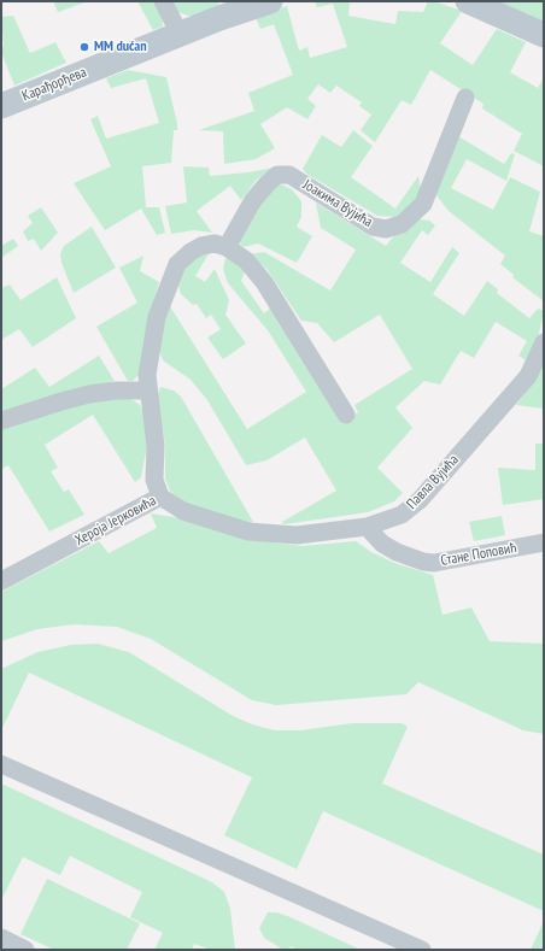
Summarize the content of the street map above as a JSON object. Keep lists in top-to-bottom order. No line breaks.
{"streets":{"street":["Карађорђева","Јоакима Вујића","Павла Вујића","Хероја Јерковића","Стане Поповић"]},"crossings":[["Павла Вујића","Хероја Јерковића"],["Павла Вујића","Стане Поповић"]],"places":["MM dućan"]}
